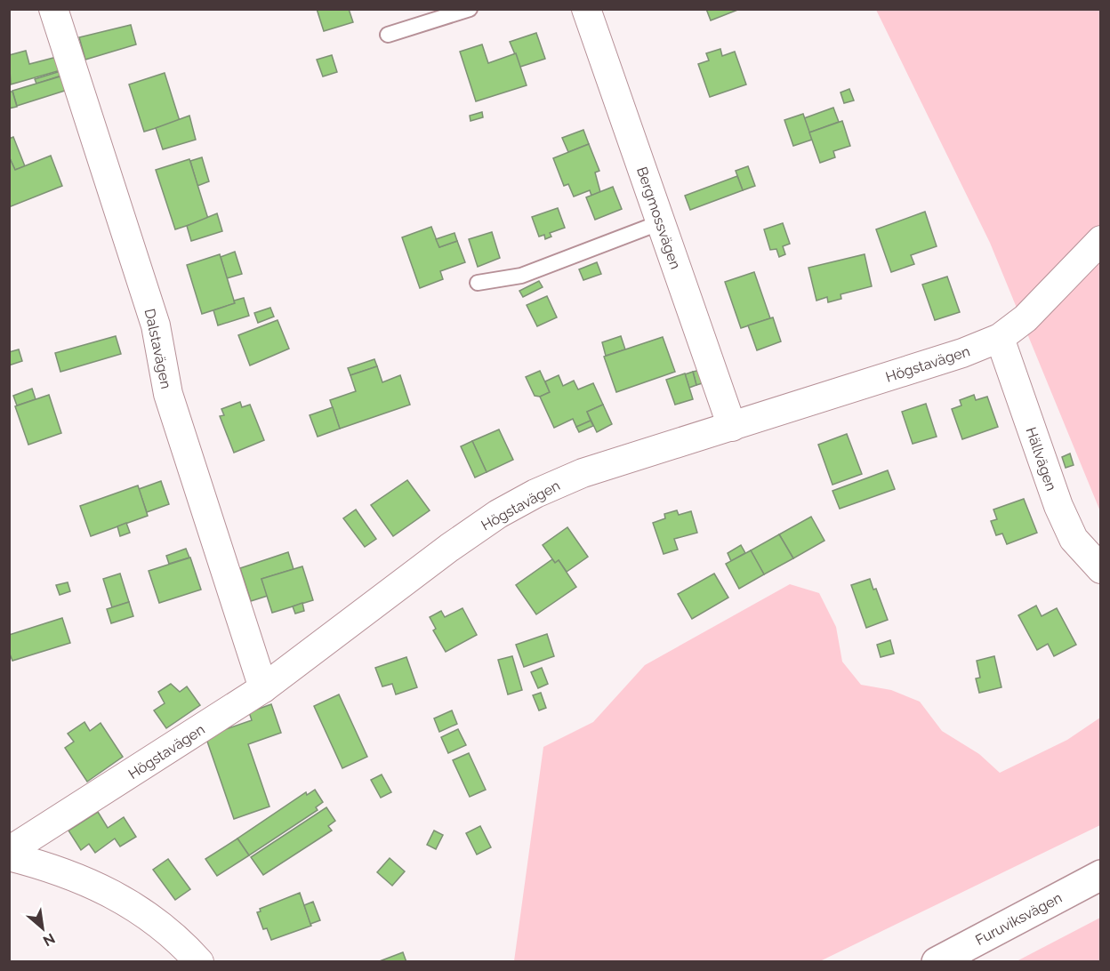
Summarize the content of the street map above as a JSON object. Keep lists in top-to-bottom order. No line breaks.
{"streets":{"main road":["Furuviksvägen"],"street":["Bergmossvägen","Dalstavägen","Högstavägen","Hällvägen"]},"crossings":[["Bergmossvägen","Högstavägen"],["Dalstavägen","Högstavägen"],["Högstavägen","Hällvägen"]],"north":"bottom right"}
